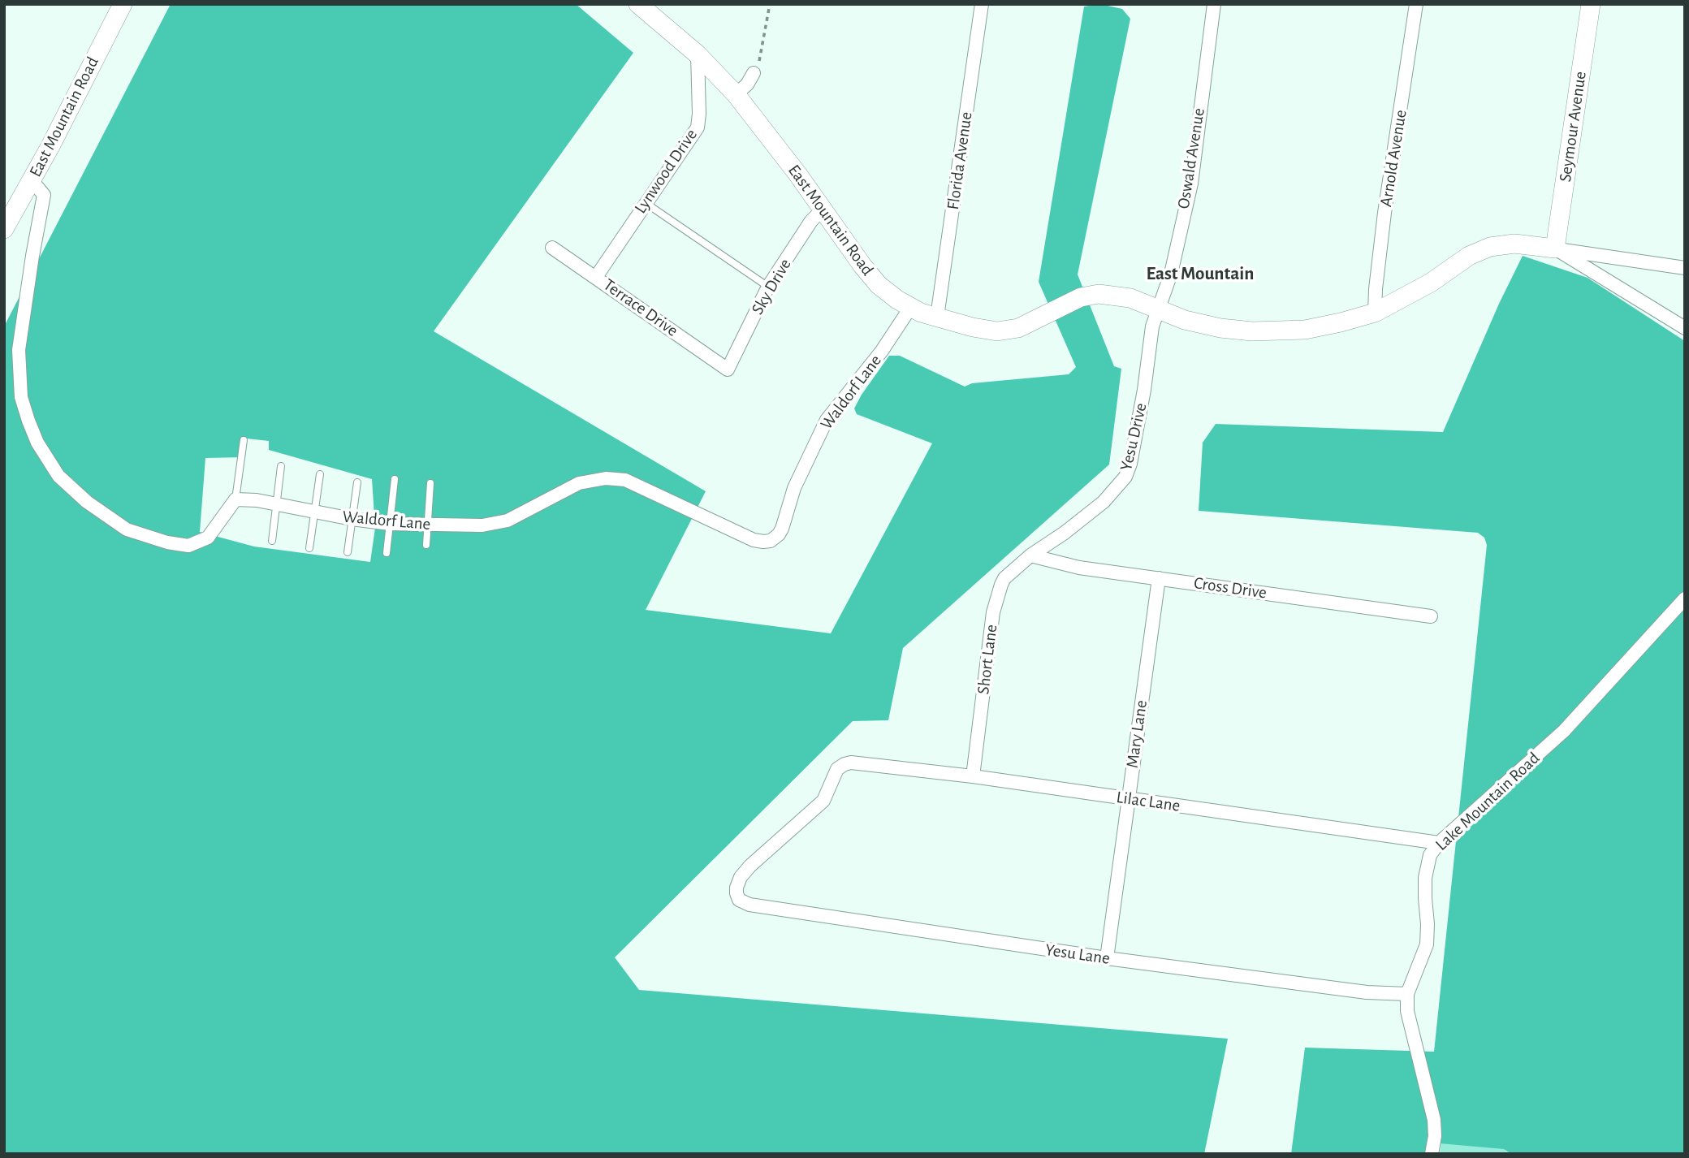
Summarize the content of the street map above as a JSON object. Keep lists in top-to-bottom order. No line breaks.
{"streets":{"street":["East Mountain Road","Seymour Avenue","Oswald Avenue","Arnold Avenue","Florida Avenue","Lynwood Drive","Sky Drive","Terrace Drive","Waldorf Lane","Yesu Drive","Cross Drive","Short Lane","Mary Lane","Lilac Lane","Lake Mountain Road","Yesu Lane"]},"crossings":[["East Mountain Road","Seymour Avenue"],["East Mountain Road","Oswald Avenue"],["East Mountain Road","Arnold Avenue"],["East Mountain Road","Florida Avenue"],["East Mountain Road","Lynwood Drive"],["East Mountain Road","Sky Drive"],["East Mountain Road","Waldorf Lane"],["East Mountain Road","Yesu Drive"],["Oswald Avenue","Yesu Drive"],["Lynwood Drive","Terrace Drive"],["Sky Drive","Terrace Drive"],["Yesu Drive","Cross Drive"],["Yesu Drive","Short Lane"],["Cross Drive","Short Lane"],["Cross Drive","Mary Lane"],["Short Lane","Lilac Lane"],["Mary Lane","Lilac Lane"],["Mary Lane","Yesu Lane"],["Lilac Lane","Lake Mountain Road"],["Lilac Lane","Yesu Lane"],["Lake Mountain Road","Yesu Lane"]],"districts":["East Mountain"]}
